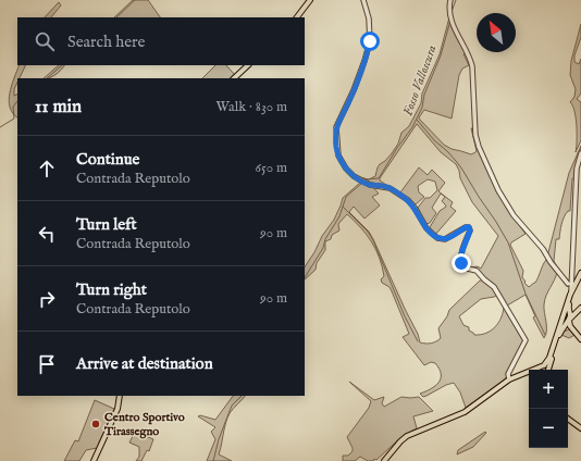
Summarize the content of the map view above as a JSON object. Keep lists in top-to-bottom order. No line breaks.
{"water":["Fosso Valloscura"],"places":["Centro Sportivo Tirassegno"],"north":"top left","page":{"search":"Search here","heading":["11 min","Walk · 830 m"],"list":[["Continue","Contrada Reputolo","650 m"],["Turn left","Contrada Reputolo","90 m"],["Turn right","Contrada Reputolo","90 m"],"Arrive at destination"],"map_buttons":["+","−"]}}
